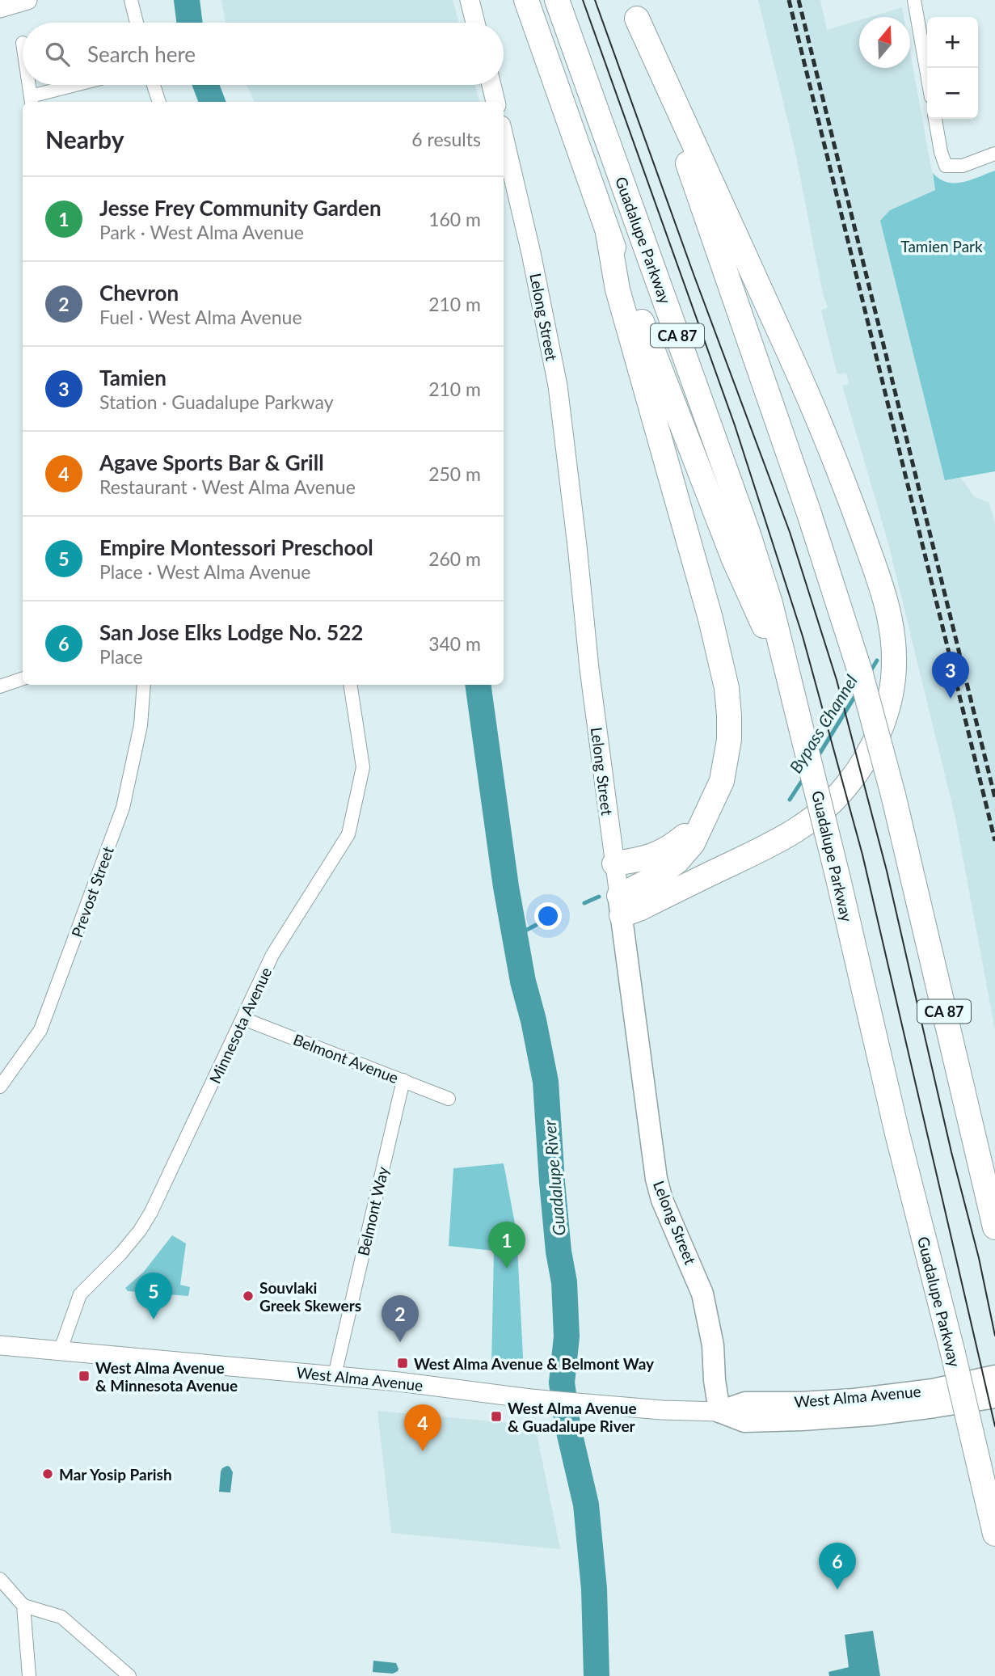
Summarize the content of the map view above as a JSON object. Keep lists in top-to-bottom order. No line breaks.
{"streets":{"highway":["Guadalupe Parkway","CA 87"],"main road":["Lelong Street","West Alma Avenue"],"street":["Prevost Street","Minnesota Avenue","Belmont Avenue","Belmont Way"]},"crossings":[["Lelong Street","West Alma Avenue"],["Minnesota Avenue","Belmont Avenue"],["Minnesota Avenue","West Alma Avenue"],["Belmont Avenue","Belmont Way"],["Belmont Way","West Alma Avenue"]],"water":["Bypass Channel","Guadalupe River"],"parks":["Tamien Park"],"places":{"other":["Souvlaki Greek Skewers","Mar Yosip Parish"],"transit":["West Alma Avenue & Belmont Way","West Alma Avenue & Minnesota Avenue","West Alma Avenue & Guadalupe River"]},"north":"top","page":{"map_buttons":["+","−"],"search":"Search here","heading":["Nearby","6 results"],"list":[{"mark":"1","name":"Jesse Frey Community Garden","note":"Park · West Alma Avenue","value":"160 m"},{"mark":"2","name":"Chevron","note":"Fuel · West Alma Avenue","value":"210 m"},{"mark":"3","name":"Tamien","note":"Station · Guadalupe Parkway","value":"210 m"},{"mark":"4","name":"Agave Sports Bar & Grill","note":"Restaurant · West Alma Avenue","value":"250 m"},{"mark":"5","name":"Empire Montessori Preschool","note":"Place · West Alma Avenue","value":"260 m"},{"mark":"6","name":"San Jose Elks Lodge No. 522","note":"Place","value":"340 m"}],"pins":["3","1","5","2","4","6"]}}
